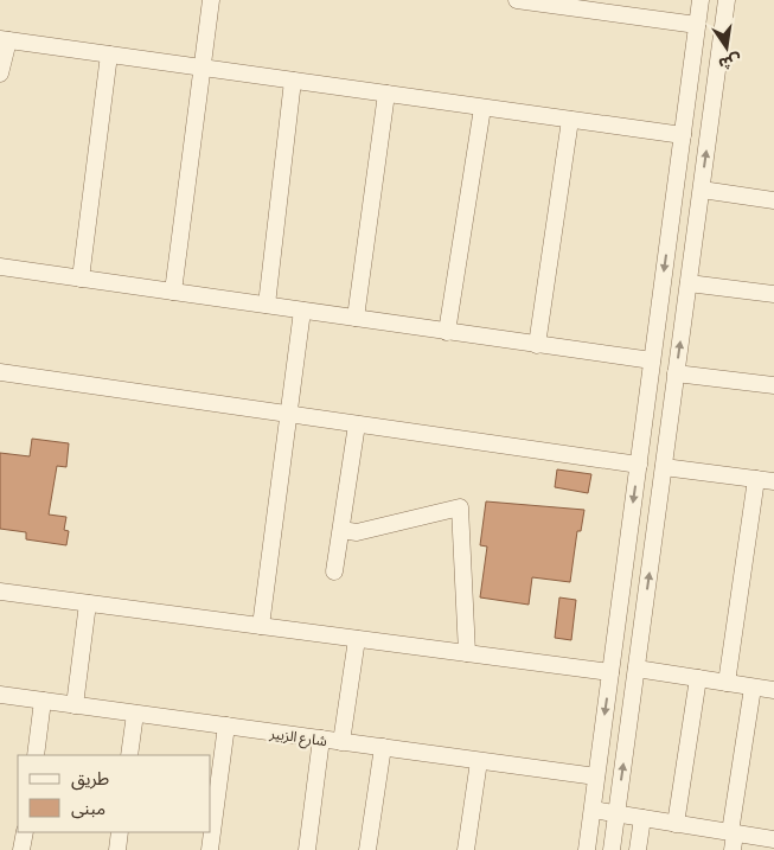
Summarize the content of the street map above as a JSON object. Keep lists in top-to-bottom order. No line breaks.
{"streets":{"street":["شارع الزبير"]},"legend":["طريق","مبنى"],"north":"bottom"}
